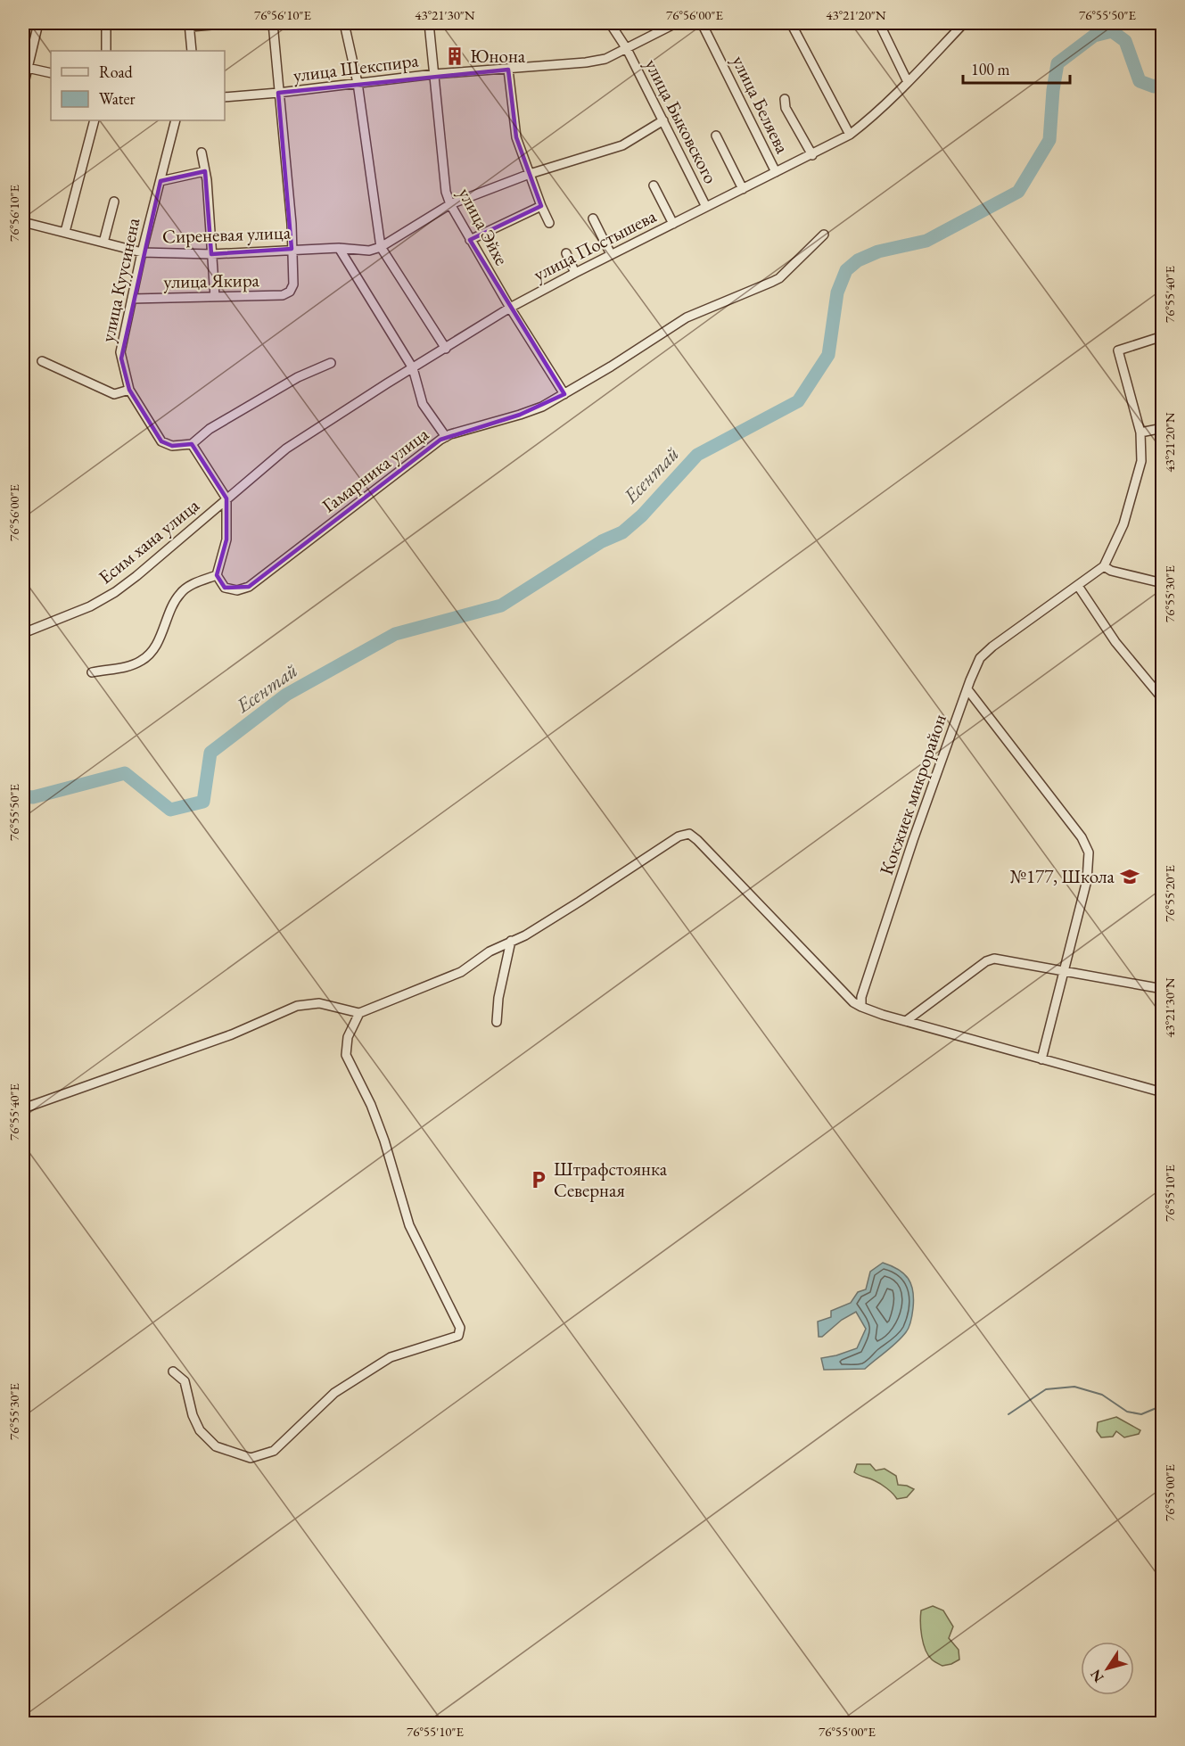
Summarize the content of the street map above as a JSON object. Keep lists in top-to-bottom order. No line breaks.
{"streets":{"street":["улица Шекспира","улица Беляева","улица Быковского","улица Эйхе","Сиреневая улица","улица Постышева","улица Куусинена","улица Якира","Гамарника улица","Есим хана улица","Кокжиек микрорайон"]},"crossings":[["улица Шекспира","улица Быковского"],["улица Шекспира","улица Эйхе"],["улица Беляева","улица Постышева"],["улица Быковского","улица Постышева"],["улица Эйхе","улица Постышева"],["улица Эйхе","Гамарника улица"],["Сиреневая улица","улица Куусинена"],["Сиреневая улица","улица Якира"],["улица Постышева","Есим хана улица"],["улица Куусинена","улица Якира"]],"water":["Есентай"],"places":{"building":["Юнона"],"school or university":["№177, Школа"],"parking":["Штрафстоянка Северная"]},"legend":["Road","Water"],"scale_bar":"100 m","north":"bottom left","coordinates":["76°56'10\"E","43°21'30\"N","76°56'00\"E","43°21'20\"N","76°55'50\"E","76°55'40\"E","76°55'30\"E","76°55'20\"E","76°55'10\"E","76°55'00\"E"]}
